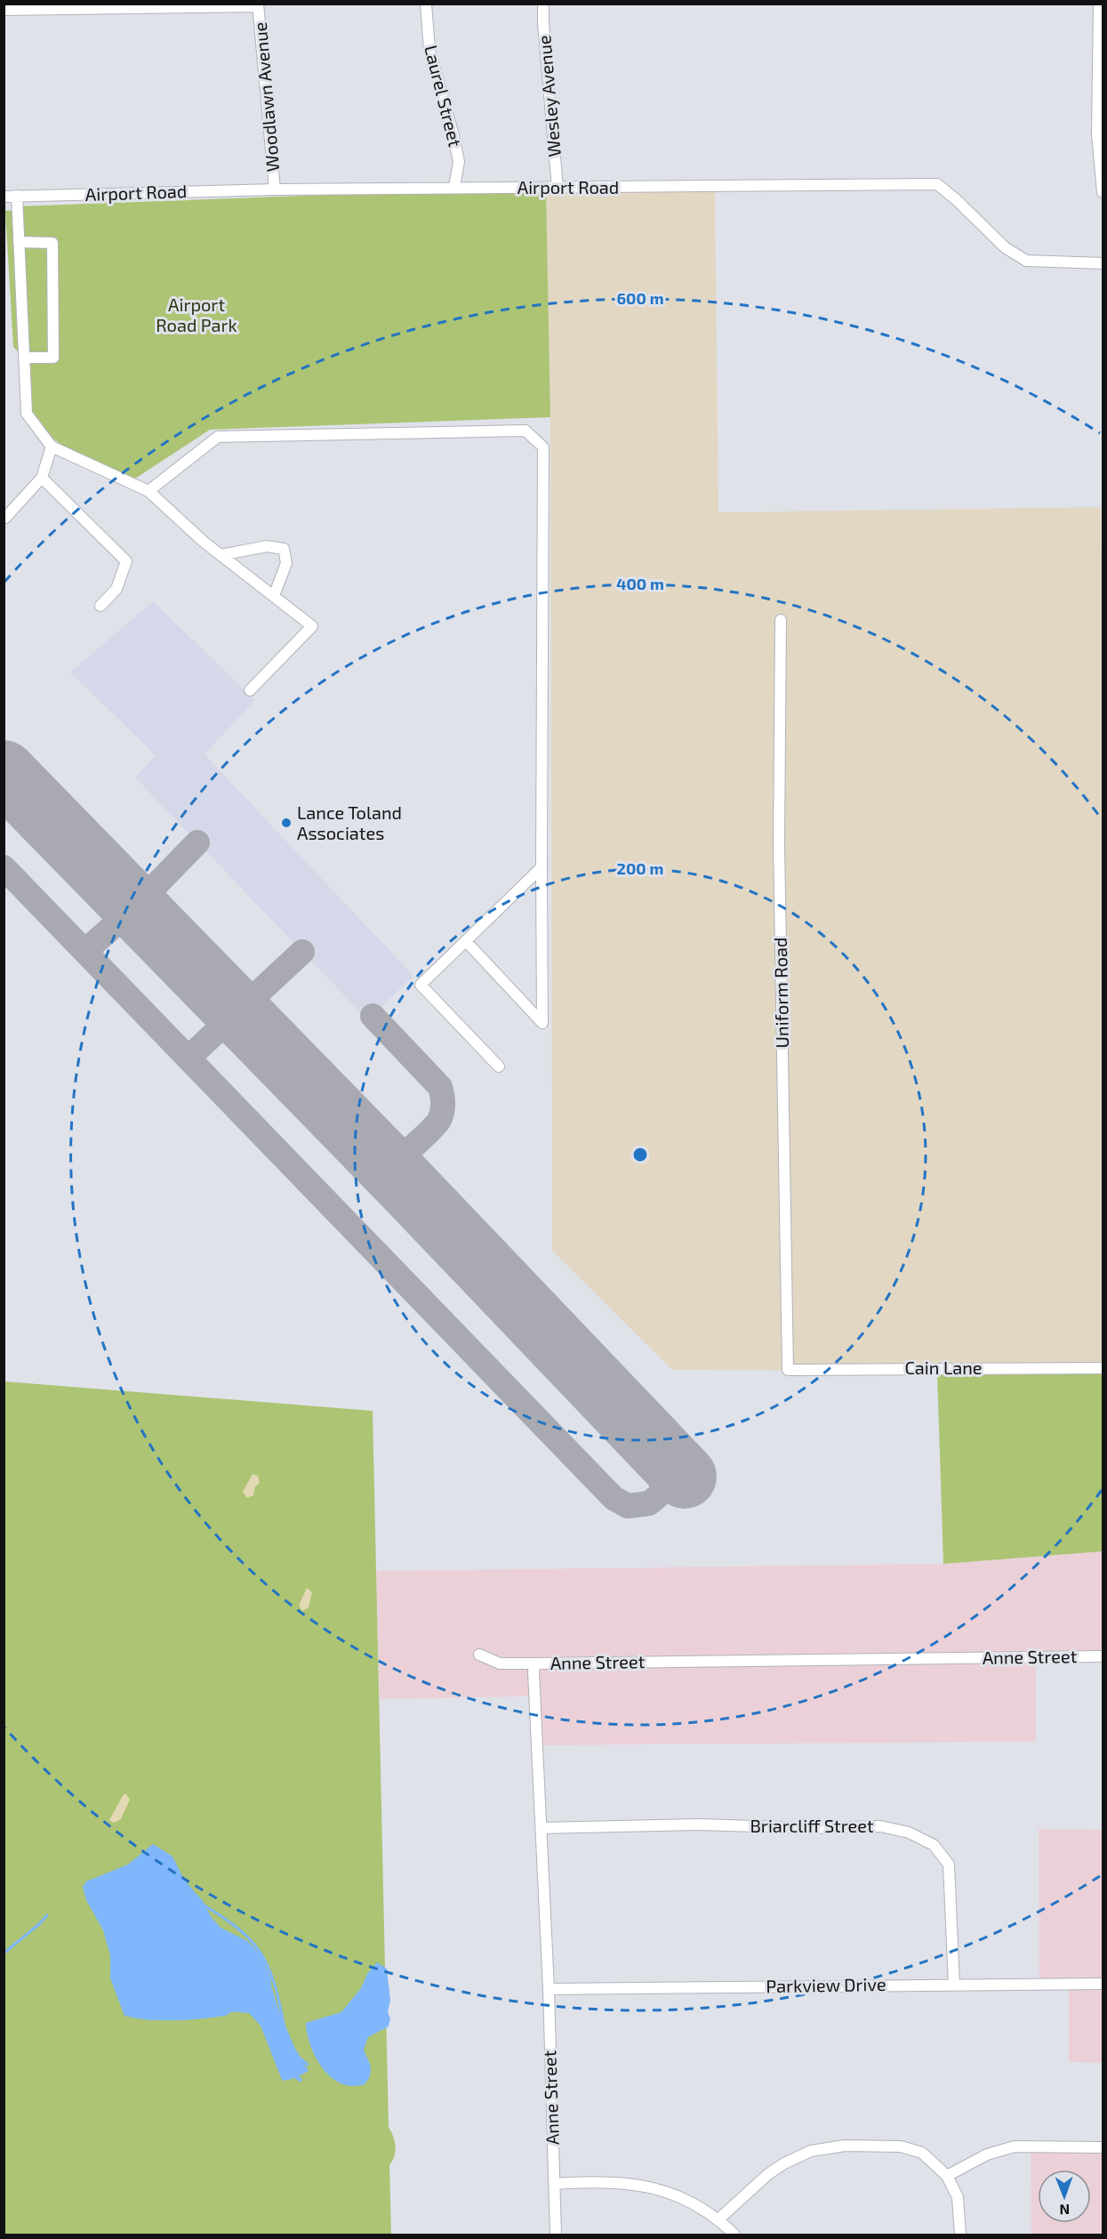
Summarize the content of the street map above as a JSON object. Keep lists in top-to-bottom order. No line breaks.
{"streets":{"street":["Laurel Street","Wesley Avenue","Woodlawn Avenue","Airport Road","Uniform Road","Cain Lane","Anne Street","Briarcliff Street","Parkview Drive"]},"crossings":[["Laurel Street","Airport Road"],["Wesley Avenue","Airport Road"],["Woodlawn Avenue","Airport Road"],["Uniform Road","Cain Lane"],["Anne Street","Briarcliff Street"],["Anne Street","Parkview Drive"],["Briarcliff Street","Parkview Drive"]],"parks":["Airport Road Park"],"places":["Lance Toland Associates"],"north":"bottom","rings":["600 m","400 m","200 m"]}
